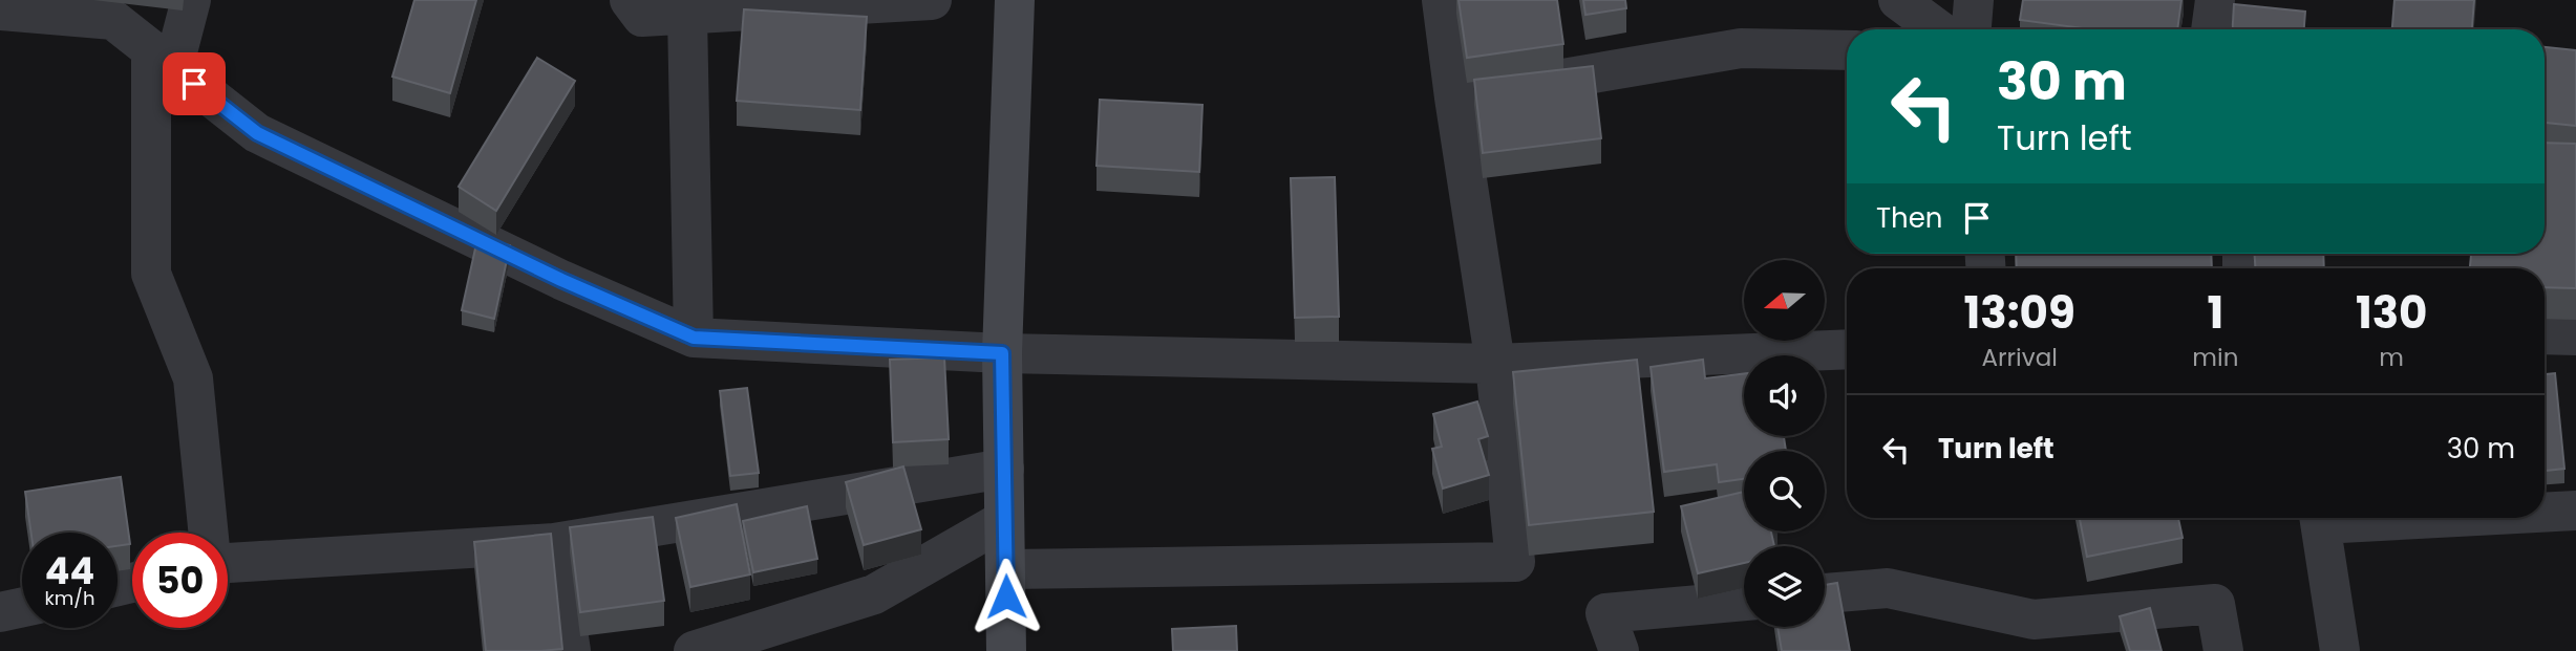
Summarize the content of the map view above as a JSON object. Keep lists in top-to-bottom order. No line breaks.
{"north":"left","page":{"turn":["30 m","Turn left"],"then":"Then","eta":["13:09","Arrival","1","min","130","m"],"list":[{"name":"Turn left","value":"30 m"}],"speed":"44 km/h","limit":"50"}}
